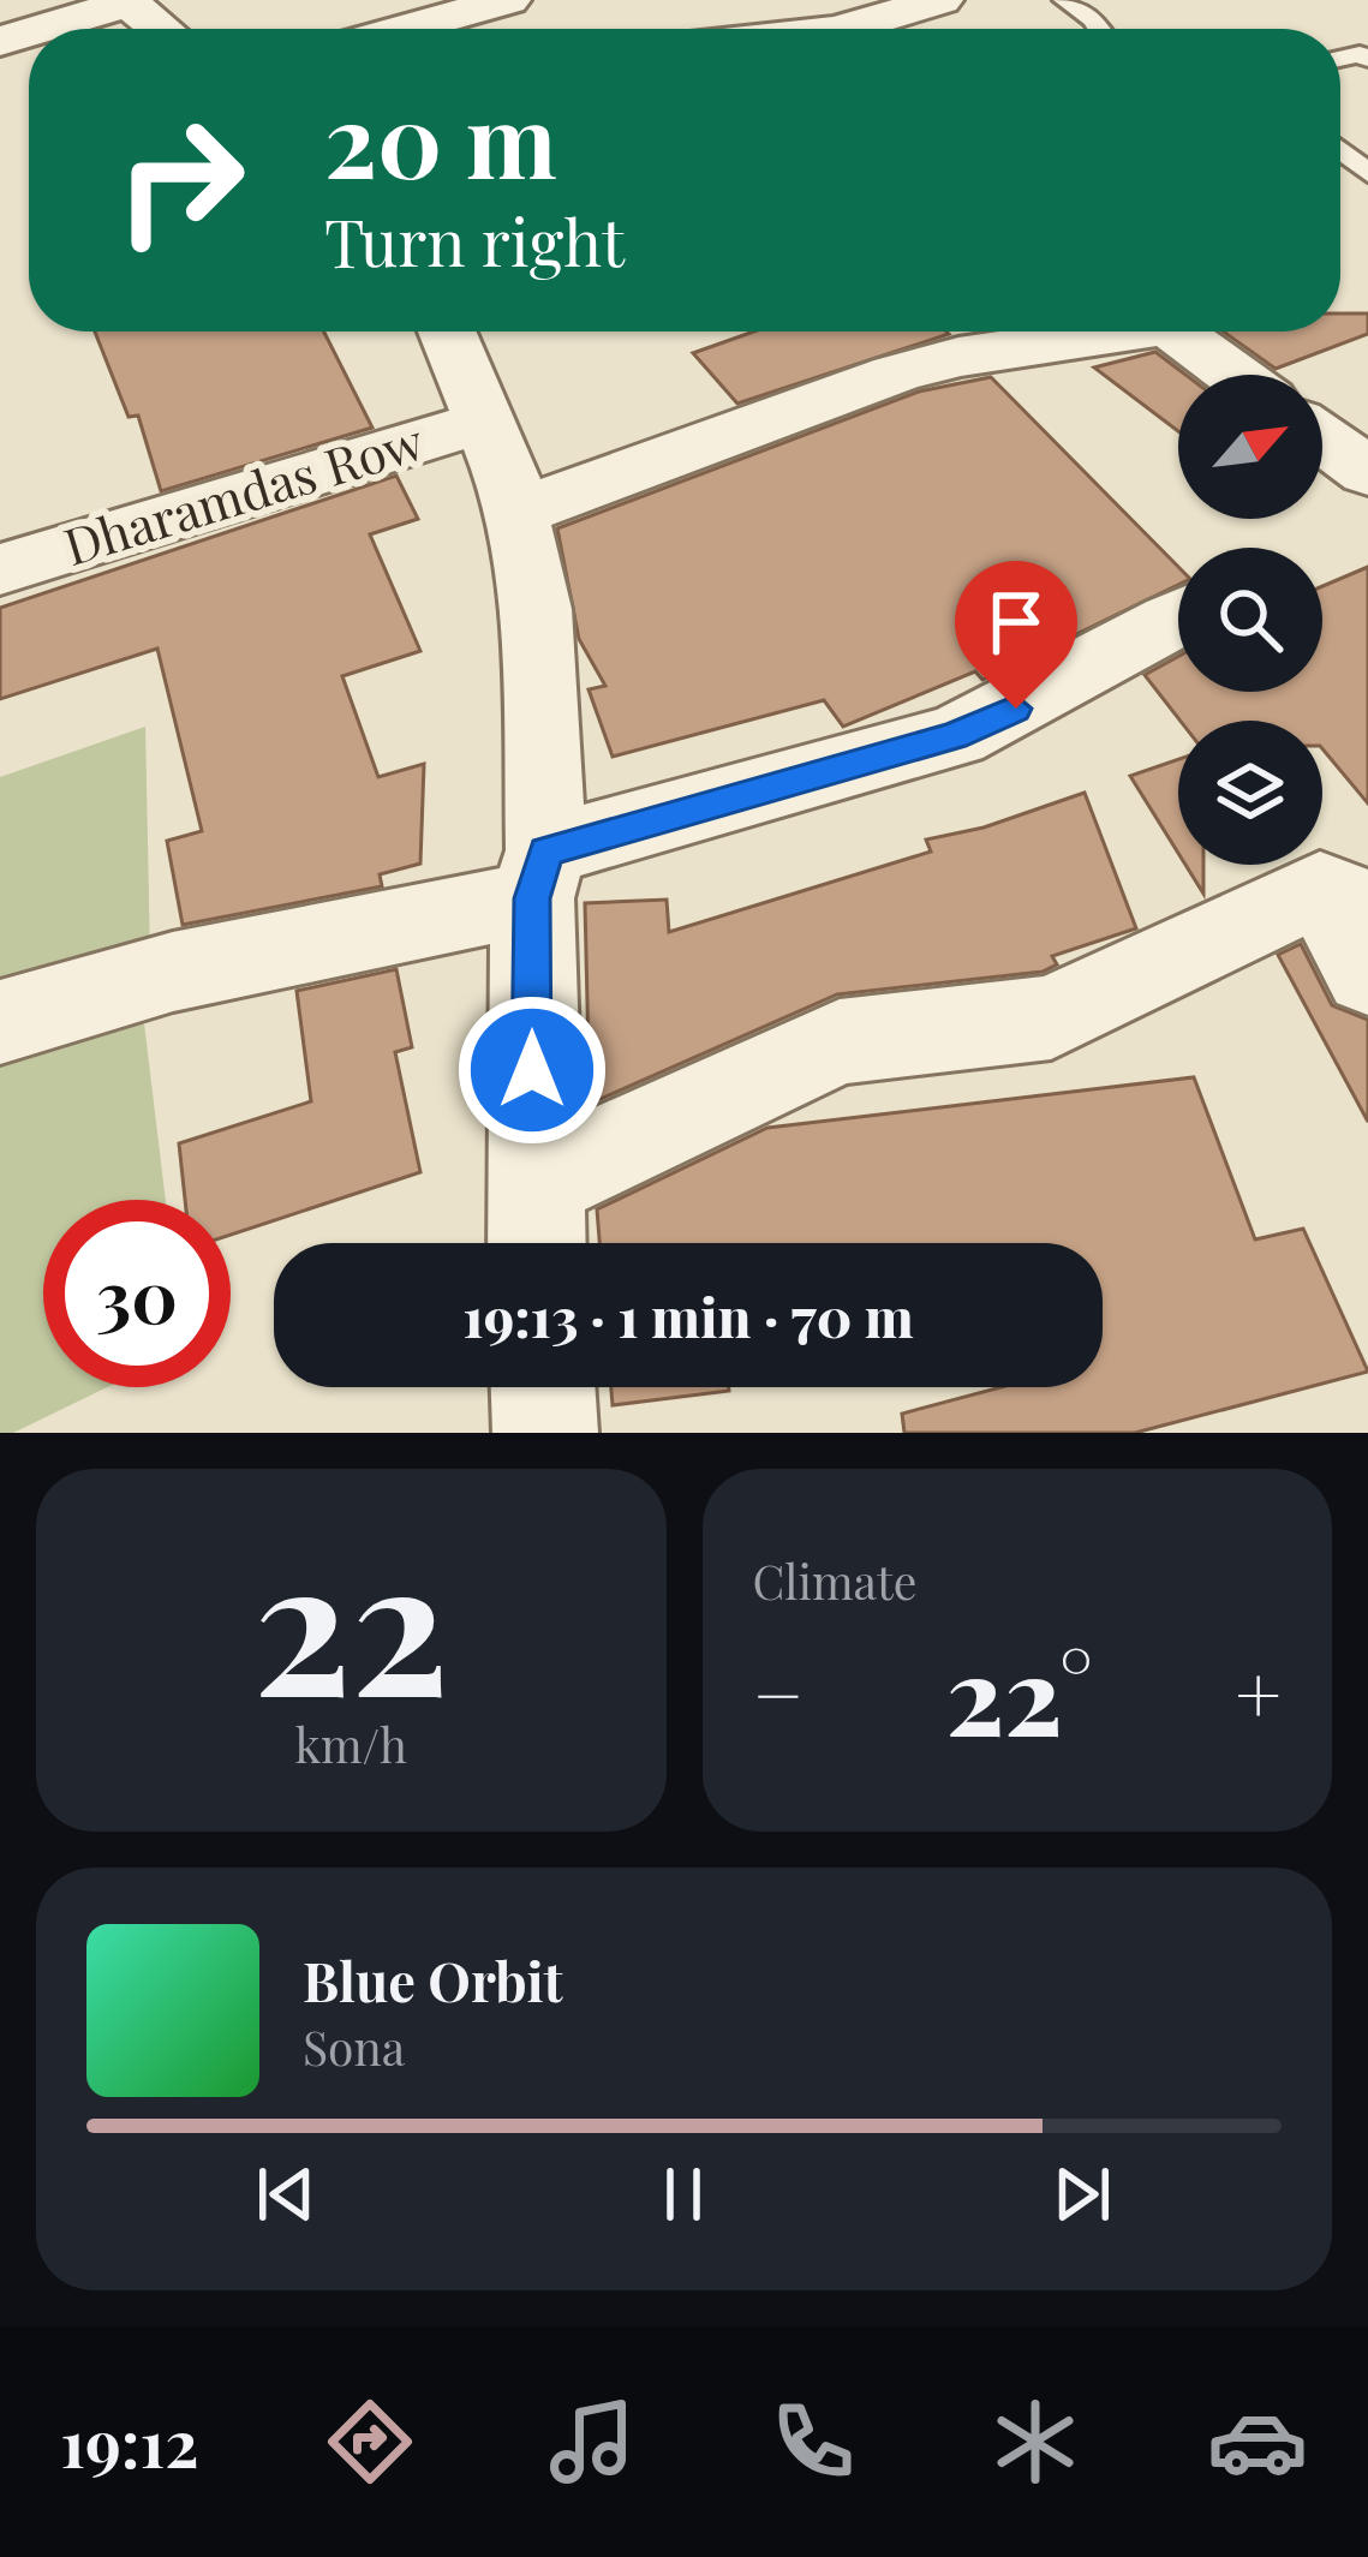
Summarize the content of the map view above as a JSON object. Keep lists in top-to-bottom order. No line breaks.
{"streets":{"street":["Dharamdas Row"]},"north":"top right","page":{"turn":["20 m","Turn right"],"limit":"30","trip":"19:13 · 1 min · 70 m","tile":[["22","km/h"],"Climate"],"heat":["−","22°","+"],"song":["Blue Orbit","Sona"],"tabs":"19:12"}}
